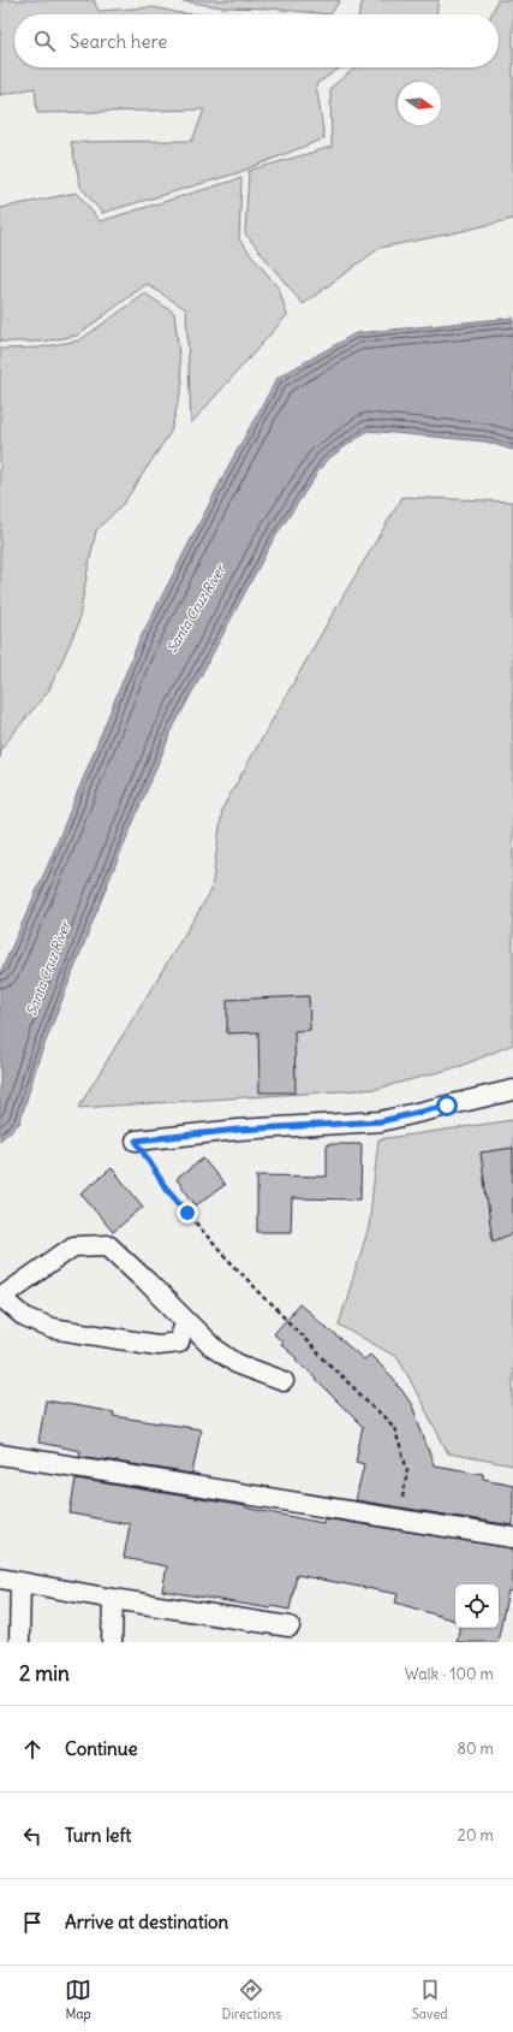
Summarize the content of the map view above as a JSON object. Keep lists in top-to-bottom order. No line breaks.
{"water":["Santa Cruz River"],"north":"right","page":{"search":"Search here","heading":["2 min","Walk · 100 m"],"list":[["Continue","80 m"],["Turn left","20 m"],"Arrive at destination"],"nav":["Map","Directions","Saved"]}}
